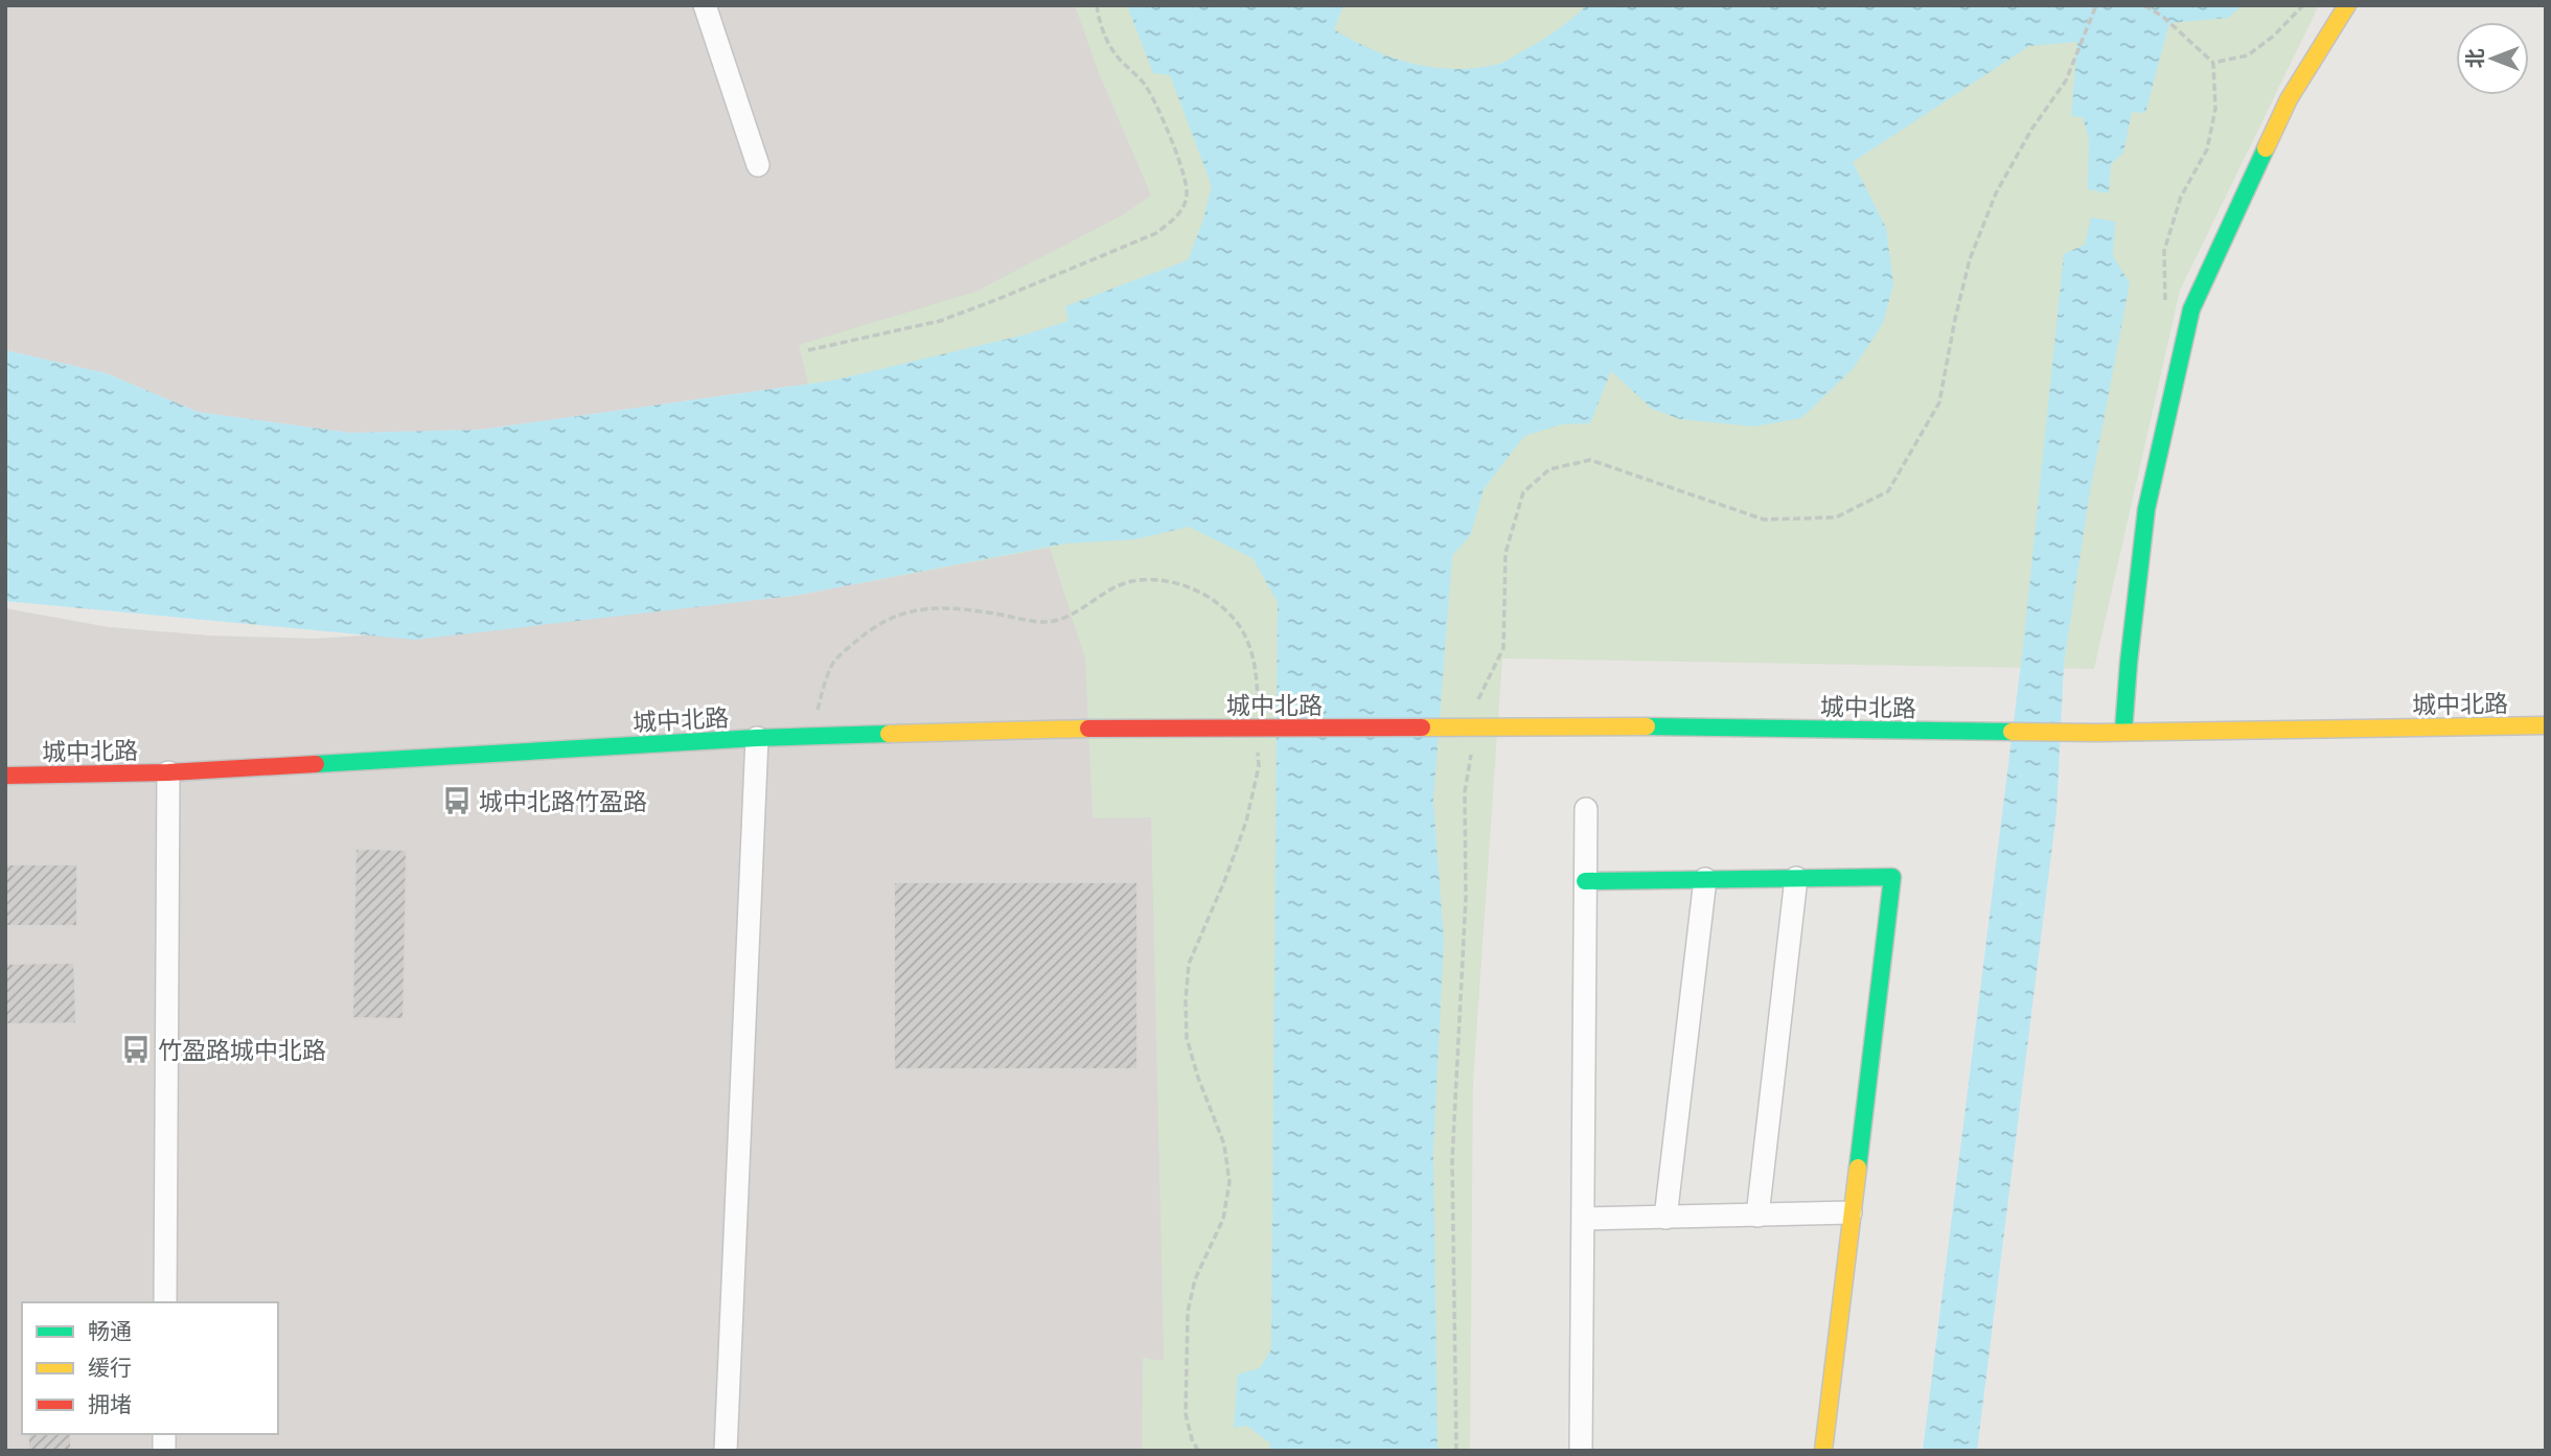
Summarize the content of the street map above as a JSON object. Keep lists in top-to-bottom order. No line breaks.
{"streets":{"street":["城中北路"]},"places":{"bus stop":["城中北路竹盈路","竹盈路城中北路"]},"legend":["畅通","缓行","拥堵"],"north":"left"}
